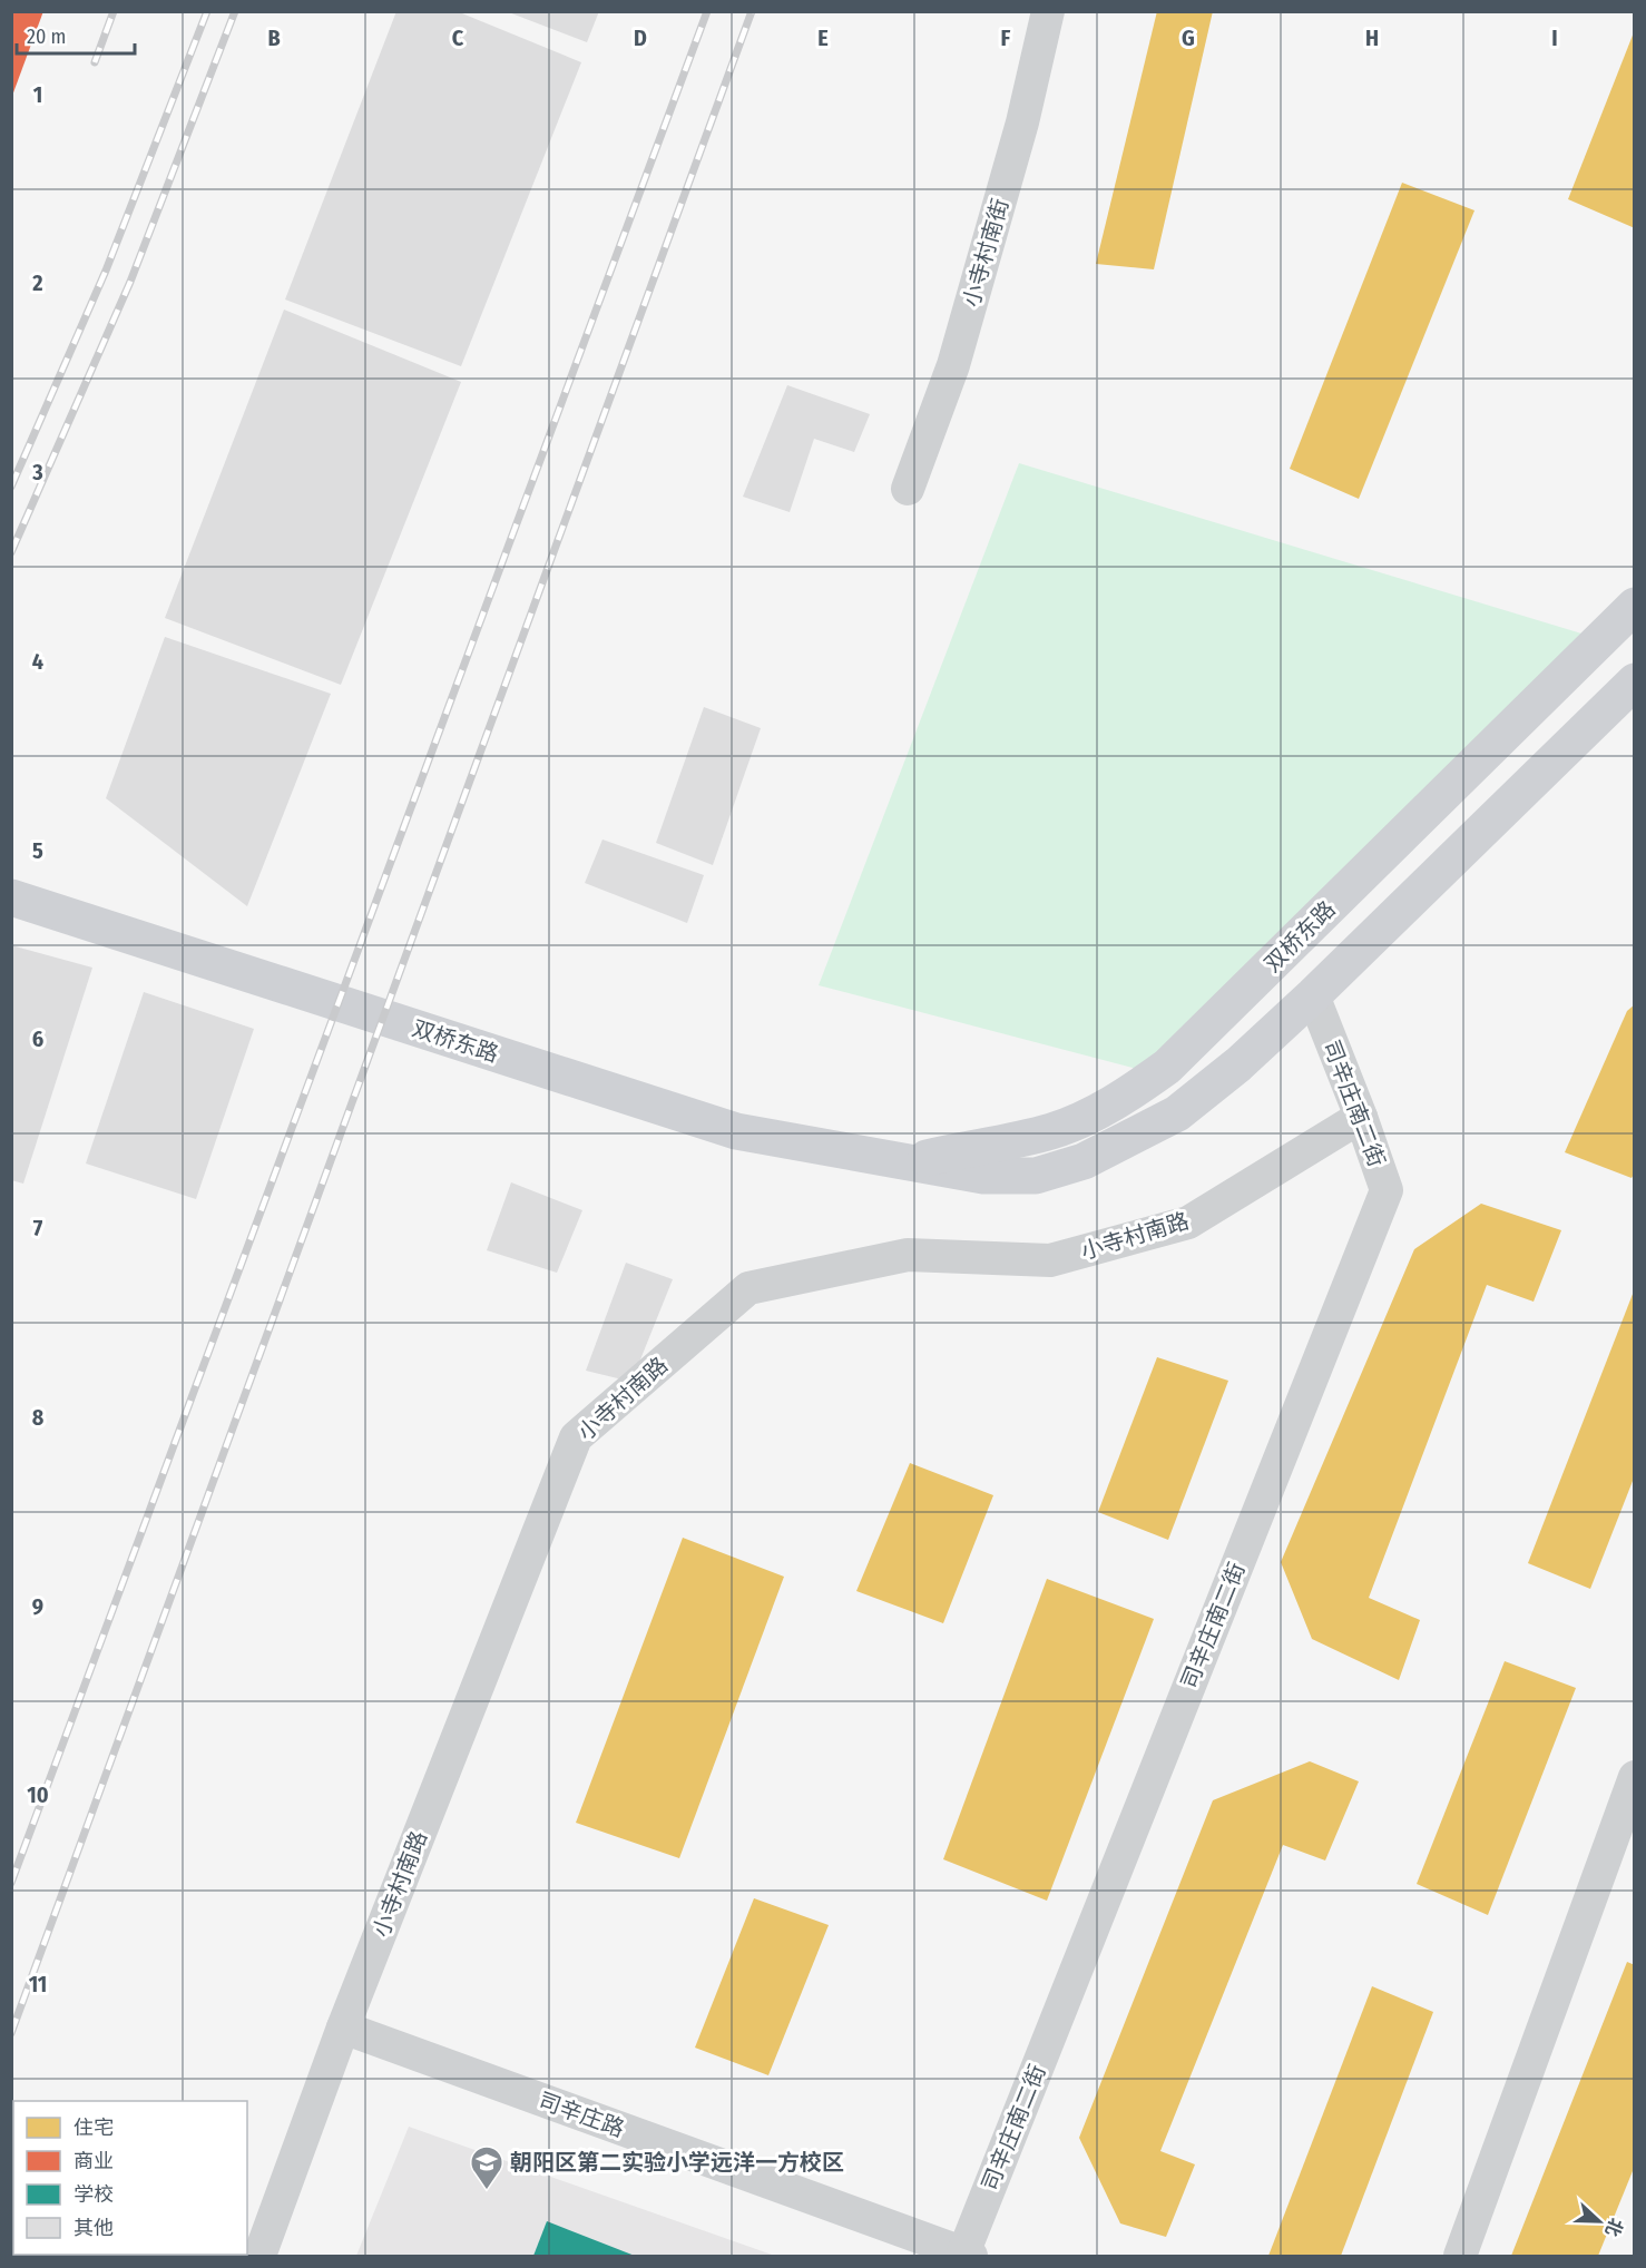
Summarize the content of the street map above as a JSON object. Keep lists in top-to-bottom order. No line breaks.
{"streets":{"street":["小寺村南街","双桥东路","司辛庄南二街","小寺村南路","司辛庄路"]},"crossings":[["双桥东路","司辛庄南二街"],["司辛庄南二街","小寺村南路"],["司辛庄南二街","司辛庄路"],["小寺村南路","司辛庄路"]],"places":{"school or university":["朝阳区第二实验小学远洋一方校区"]},"legend":["住宅","商业","学校","其他"],"scale_bar":"20 m","north":"right","grid":{"columns":["B","C","D","E","F","G","H","I"],"rows":["1","2","3","4","5","6","7","8","9","10","11"]}}
